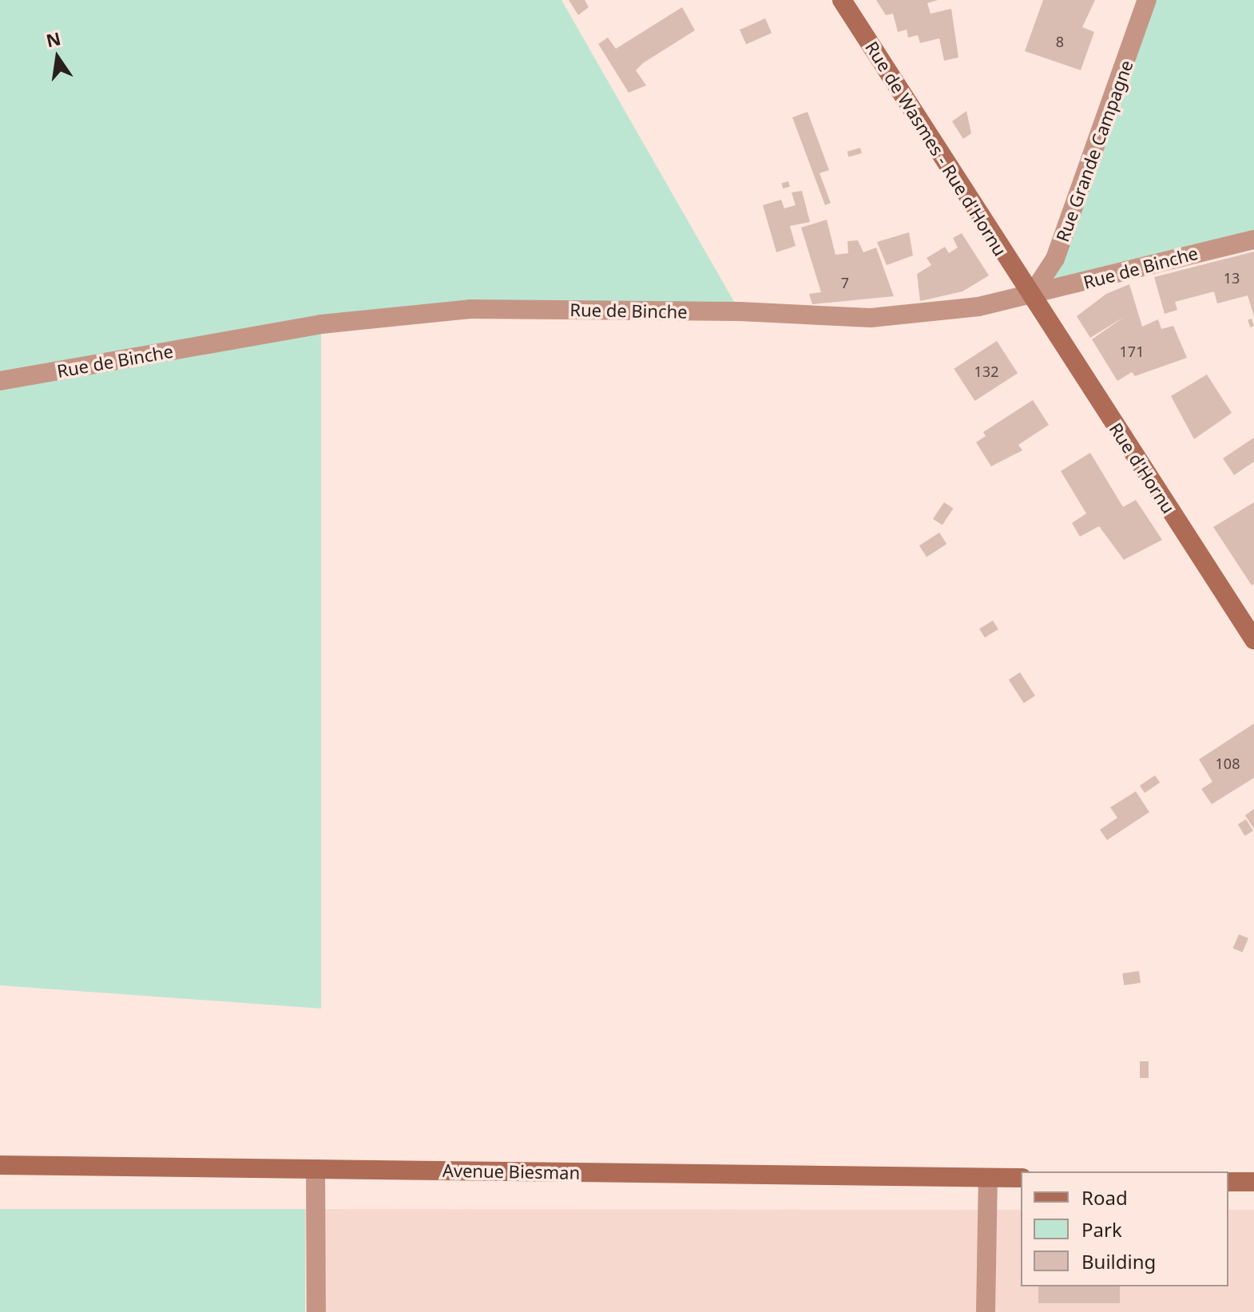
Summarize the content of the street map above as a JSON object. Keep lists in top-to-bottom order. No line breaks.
{"streets":{"street":["Rue de Wasmes - Rue d'Hornu","Rue Grande Campagne","Rue de Binche","Rue d'Hornu","Avenue Biesman"]},"crossings":[["Rue de Wasmes - Rue d'Hornu","Rue Grande Campagne"],["Rue de Wasmes - Rue d'Hornu","Rue de Binche"],["Rue de Wasmes - Rue d'Hornu","Rue d'Hornu"],["Rue Grande Campagne","Rue de Binche"],["Rue Grande Campagne","Rue d'Hornu"],["Rue de Binche","Rue d'Hornu"]],"house_numbers":["8","13","7","171","132","108"],"legend":["Road","Park","Building"],"north":"top"}
